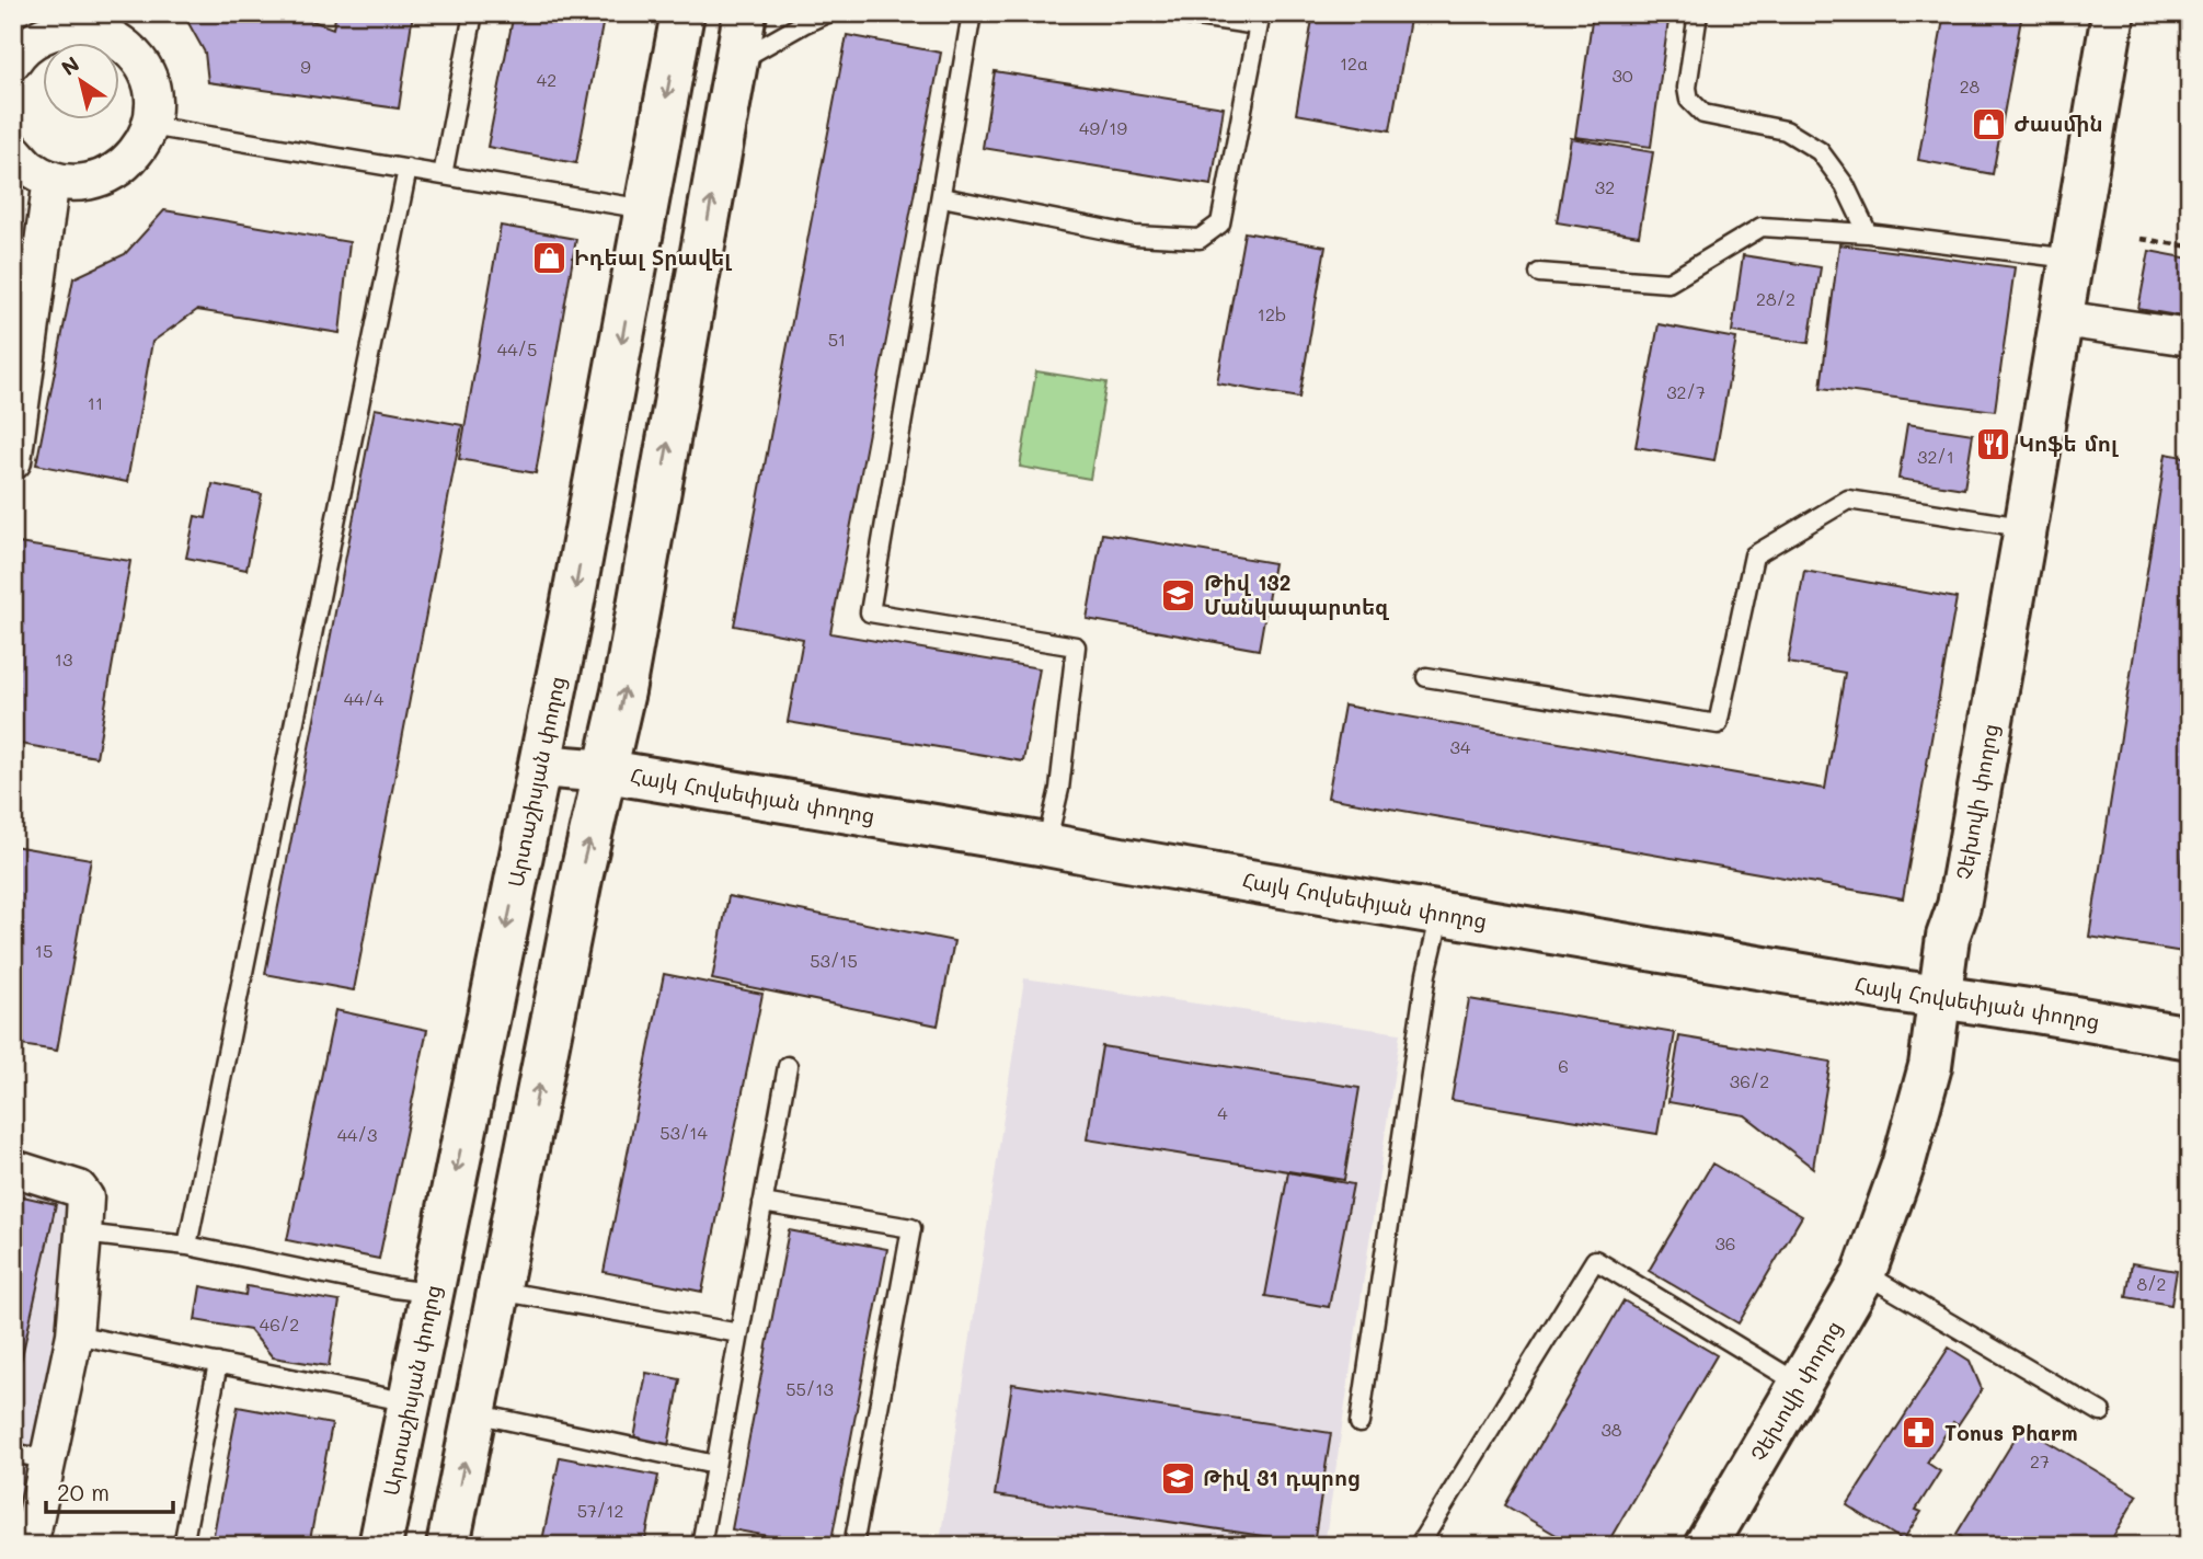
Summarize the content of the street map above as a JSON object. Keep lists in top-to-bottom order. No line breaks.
{"streets":{"street":["Արտաշիսյան փողոց","Հայկ Հովսեփյան փողոց","Չեխովի փողոց"]},"crossings":[["Արտաշիսյան փողոց","Հայկ Հովսեփյան փողոց"],["Հայկ Հովսեփյան փողոց","Չեխովի փողոց"]],"places":{"shop":["Ժասմին","Իդեալ Տրավել"],"restaurant":["Կոֆե մոլ"],"school or university":["Թիվ 132 Մանկապարտեզ","Թիվ 31 դպրոց"],"pharmacy":["Tonus Pharm"]},"house_numbers":["12a","9","30","42","28","49/19","32","28/2","12b","51","44/5","32/7","11","32/1","13","44/4","34","15","53/15","6","36/2","4","53/14","44/3","36","8/2","46/2","55/13","38","27","57/12"],"scale_bar":"20 m","north":"top left"}
